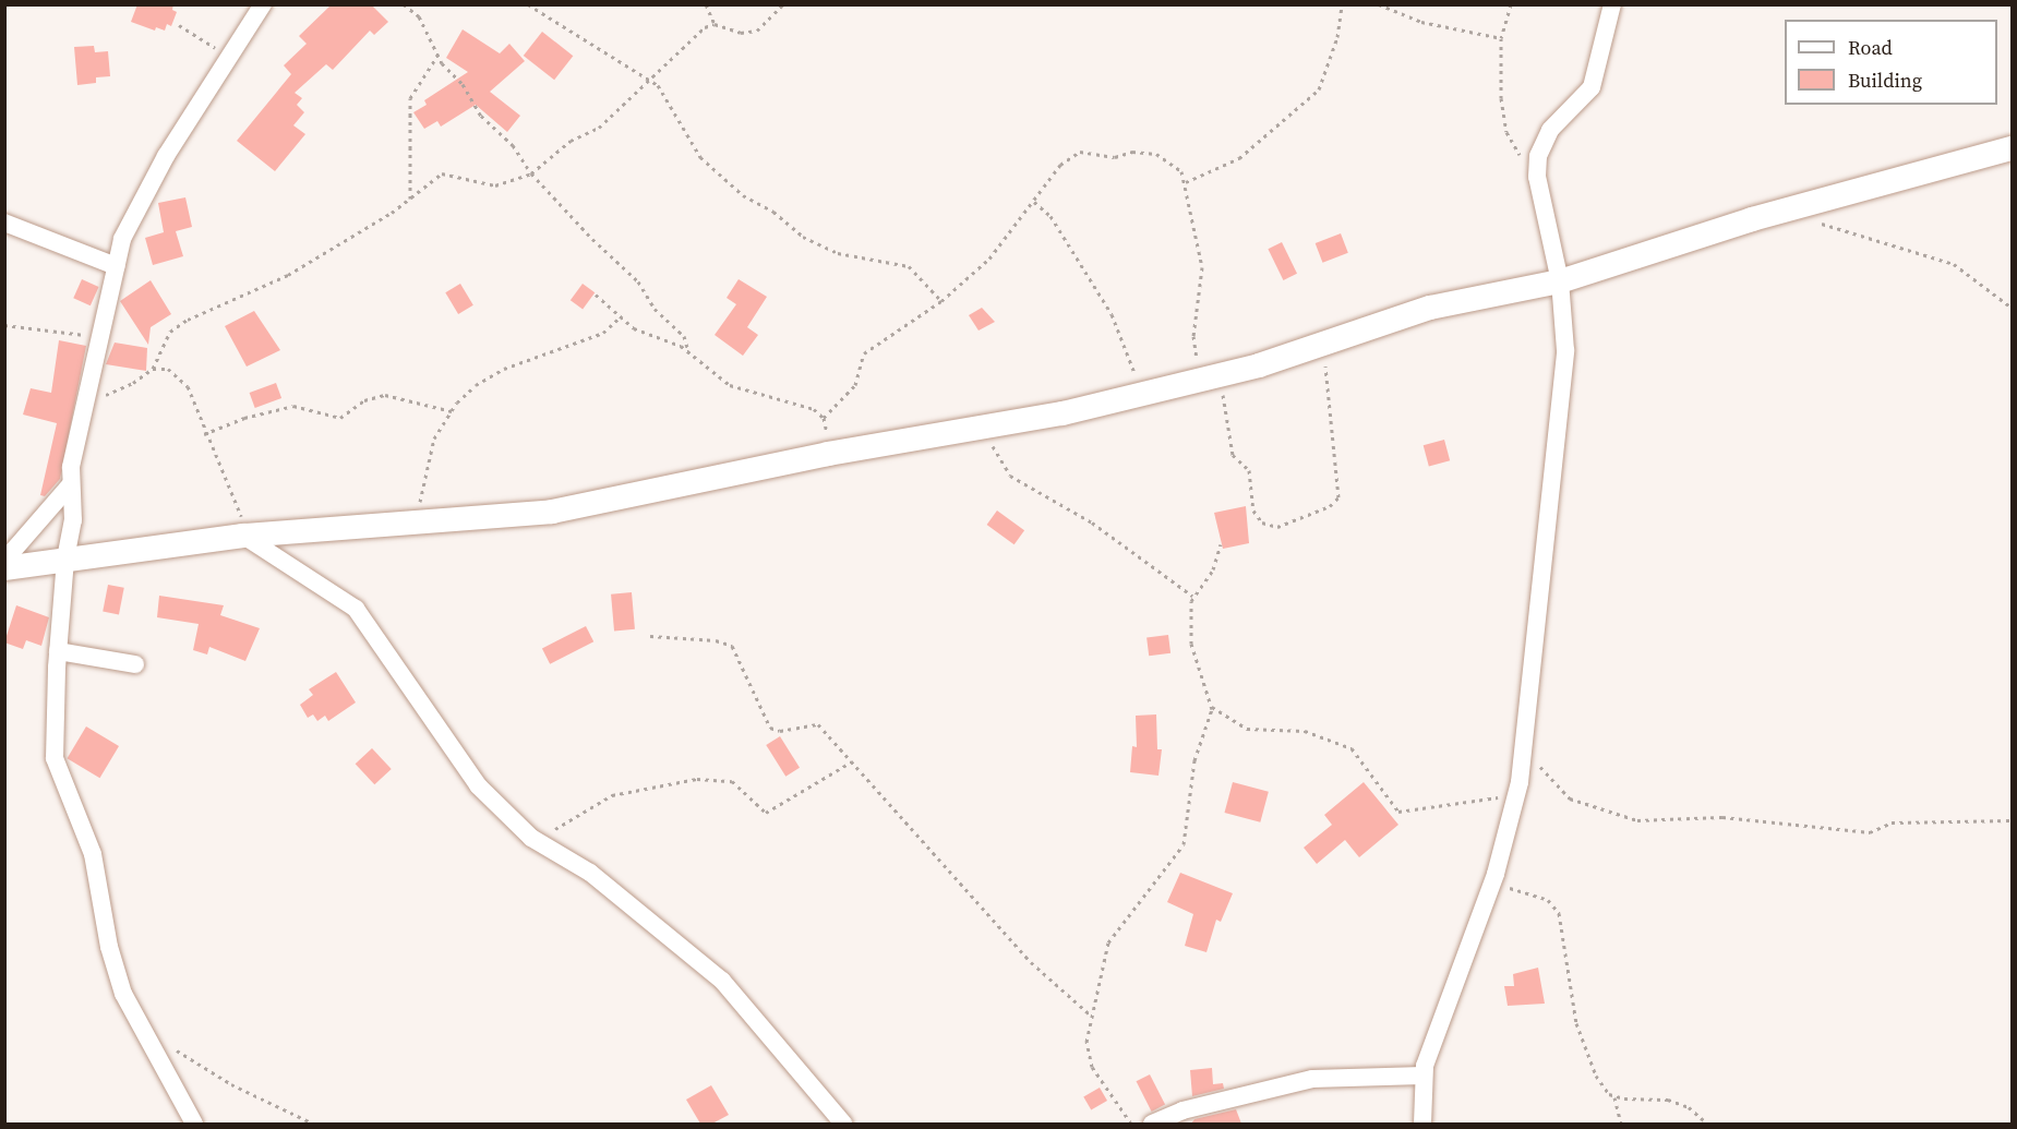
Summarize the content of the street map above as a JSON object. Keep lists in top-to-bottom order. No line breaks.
{"legend":["Road","Building"]}
